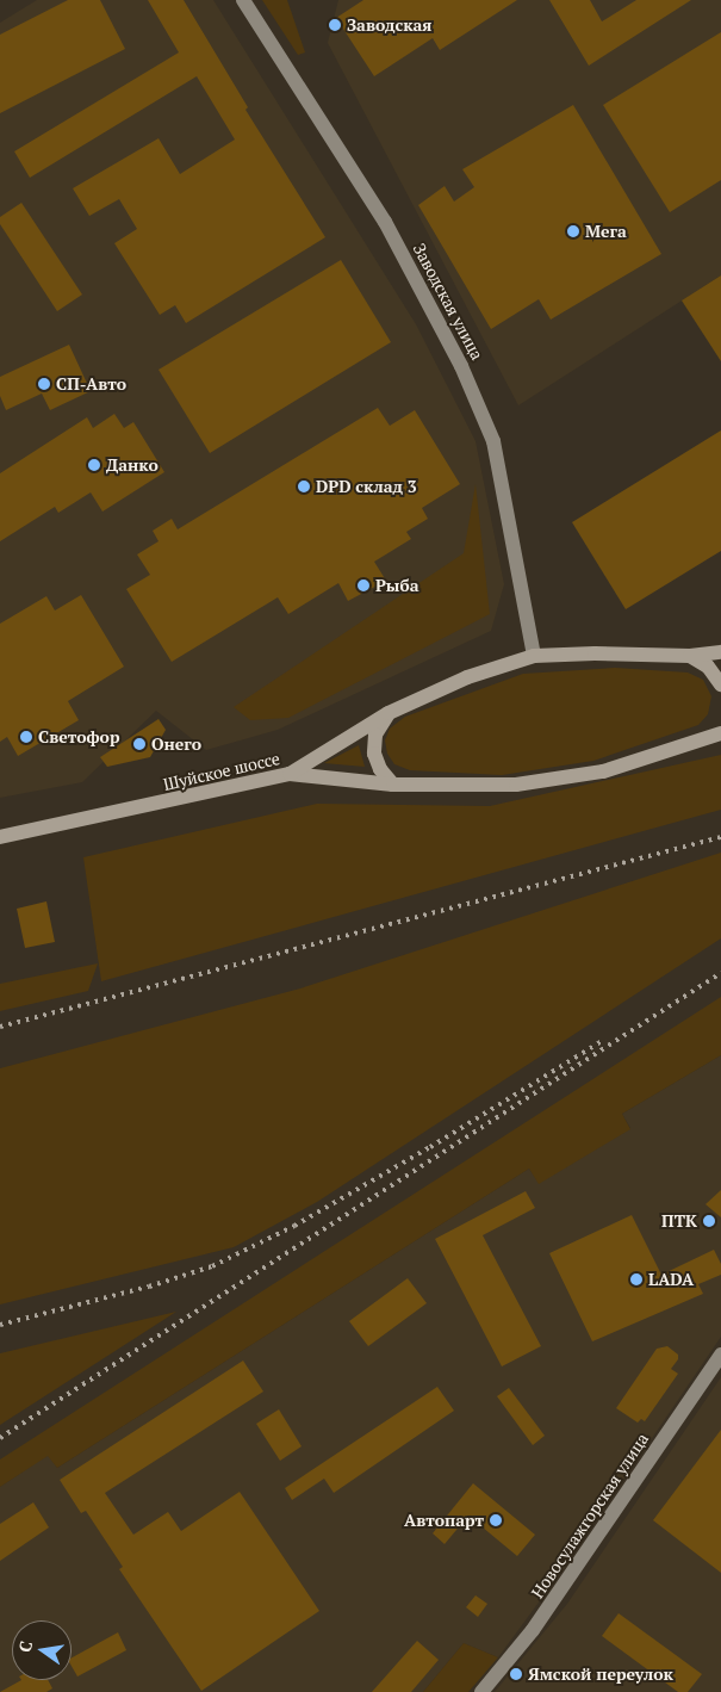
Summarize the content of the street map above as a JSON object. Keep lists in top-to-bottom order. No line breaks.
{"streets":{"main road":["Заводская улица","Шуйское шоссе","Новосулажгорская улица"]},"crossings":[["Заводская улица","Шуйское шоссе"]],"places":["Заводская","Мега","СП-Авто","Данко","DPD склад 3","Рыба","Светофор","Онего","ПТК","LADA","Автопарт","Ямской переулок"],"north":"left"}
